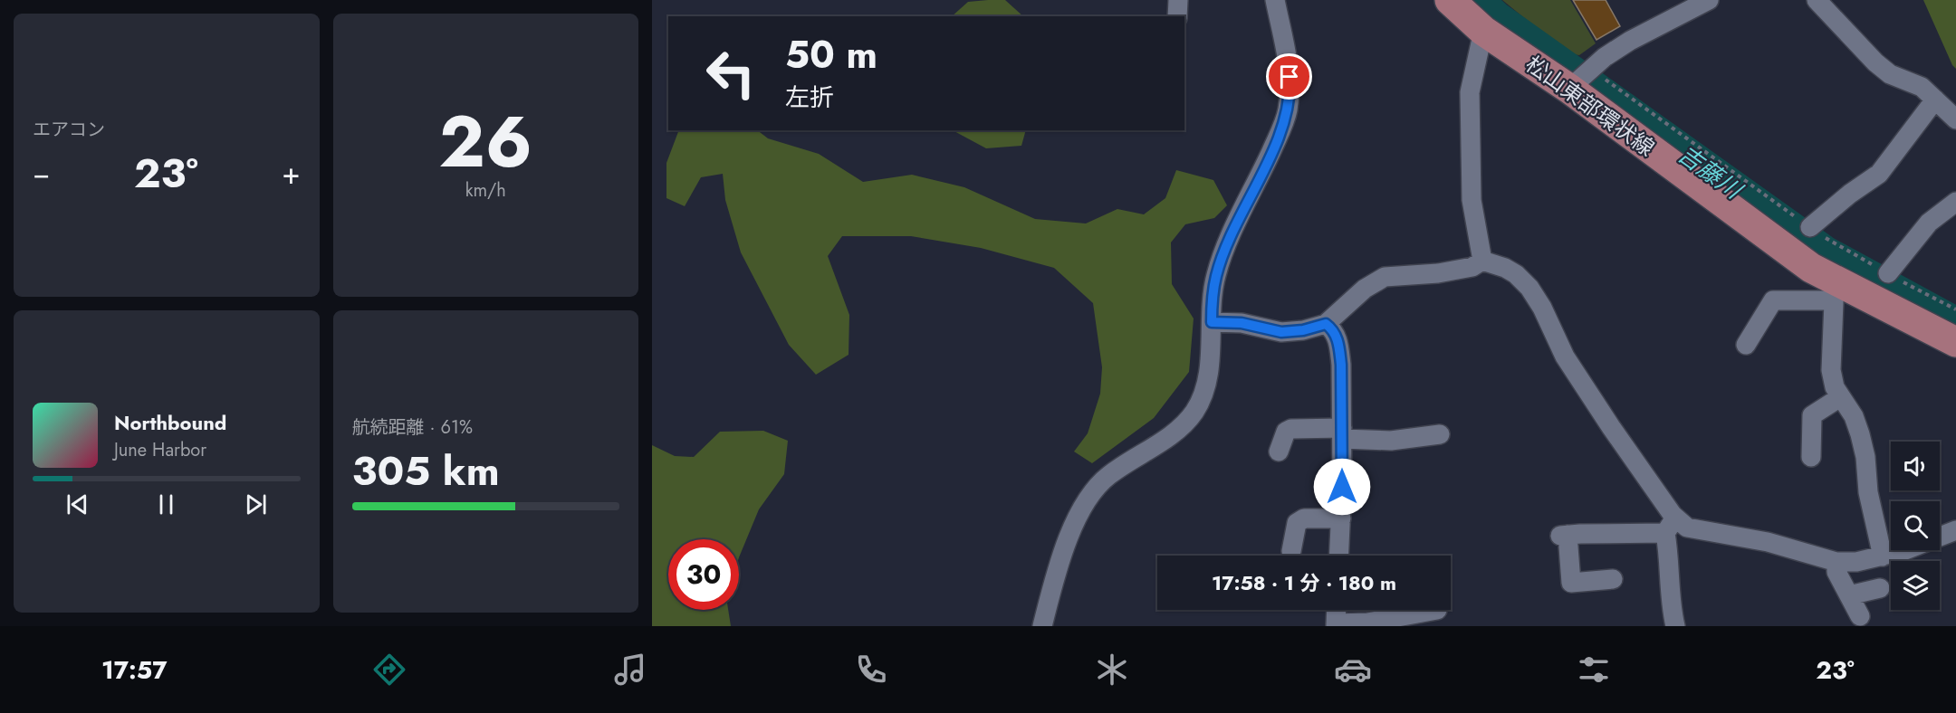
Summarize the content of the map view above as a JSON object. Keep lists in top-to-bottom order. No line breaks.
{"streets":{"main road":["松山東部環状線"]},"water":["吉藤川"],"page":{"tile":["エアコン",["26","km/h"],["航続距離 · 61%","305 km"]],"turn":["50 m","左折"],"heat":["−","23°","+"],"song":["Northbound","June Harbor"],"limit":"30","trip":"17:58 · 1 分 · 180 m","tabs":["17:57","23°"]}}
